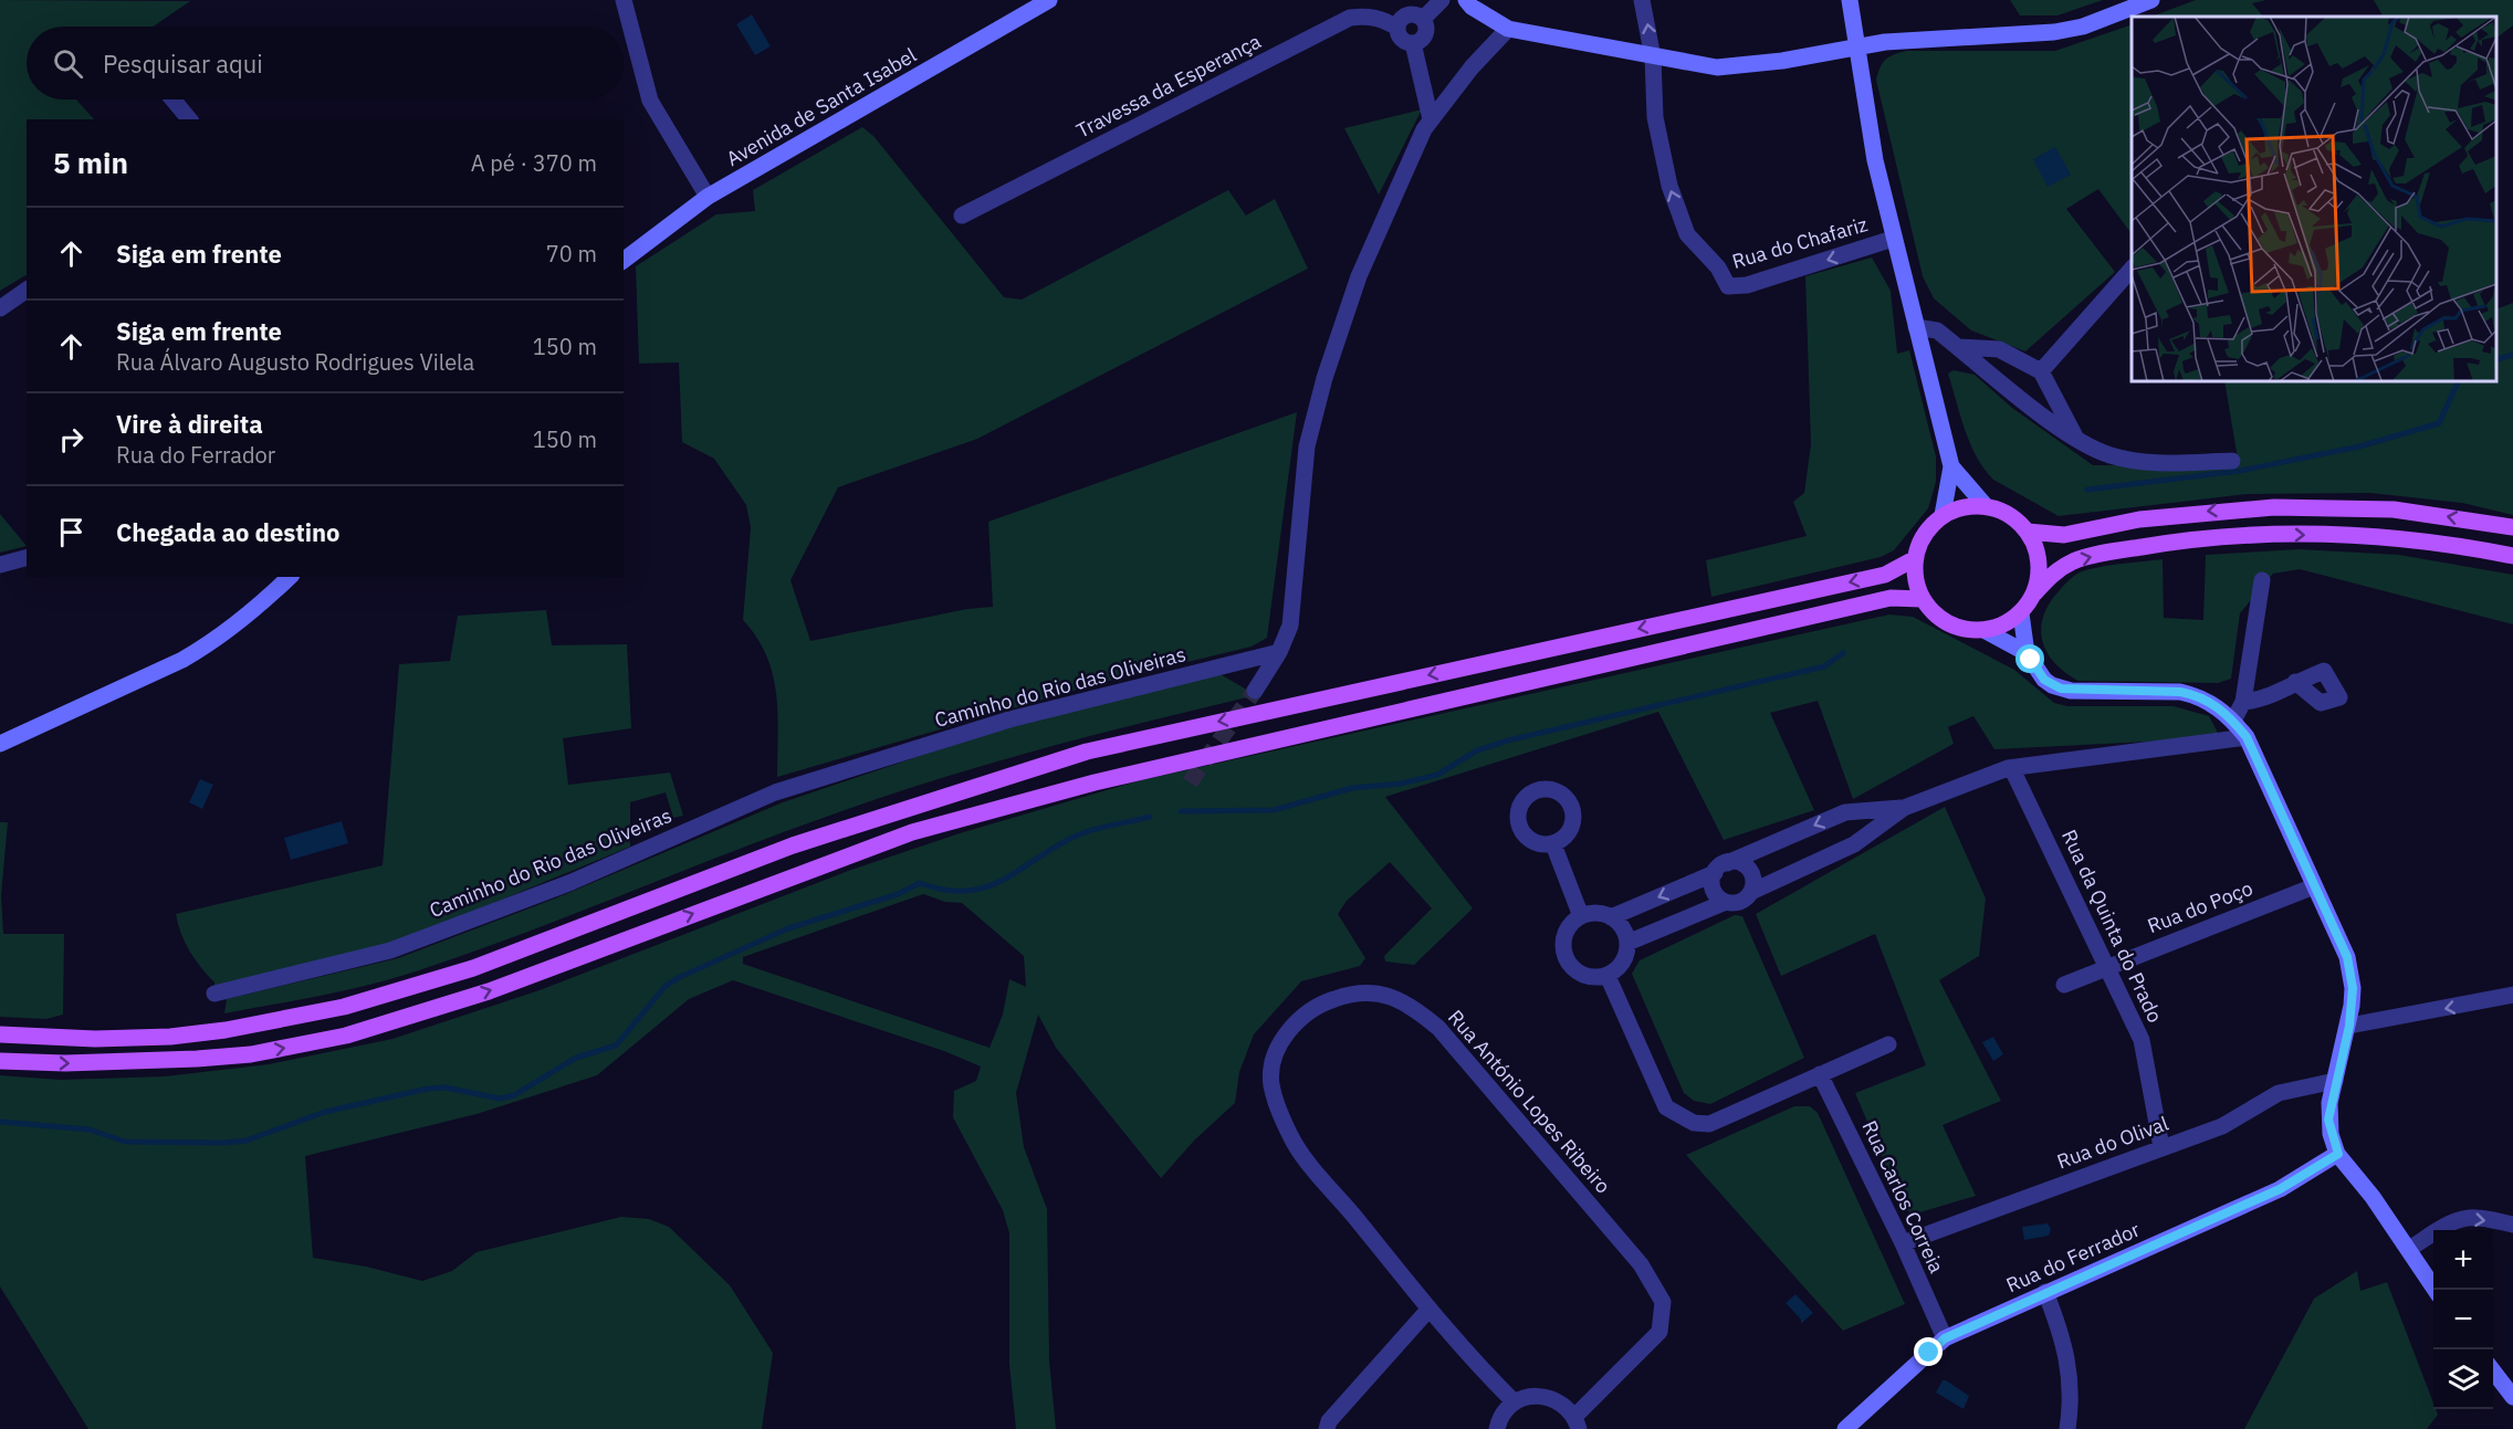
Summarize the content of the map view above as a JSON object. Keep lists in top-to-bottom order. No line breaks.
{"streets":{"street":["Travessa da Esperança","Avenida de Santa Isabel","Rua do Chafariz","Caminho do Rio das Oliveiras","Rua do Poço","Rua da Quinta do Prado","Rua António Lopes Ribeiro","Rua do Olival","Rua Carlos Correia","Rua do Ferrador"]},"crossings":[["Rua do Poço","Rua da Quinta do Prado"],["Rua da Quinta do Prado","Rua do Olival"],["Rua do Olival","Rua Carlos Correia"],["Rua Carlos Correia","Rua do Ferrador"]],"page":{"search":"Pesquisar aqui","heading":["5 min","A pé · 370 m"],"list":[["Siga em frente","70 m"],["Siga em frente","Rua Álvaro Augusto Rodrigues Vilela","150 m"],["Vire à direita","Rua do Ferrador","150 m"],"Chegada ao destino"],"map_buttons":["+","−"]}}
